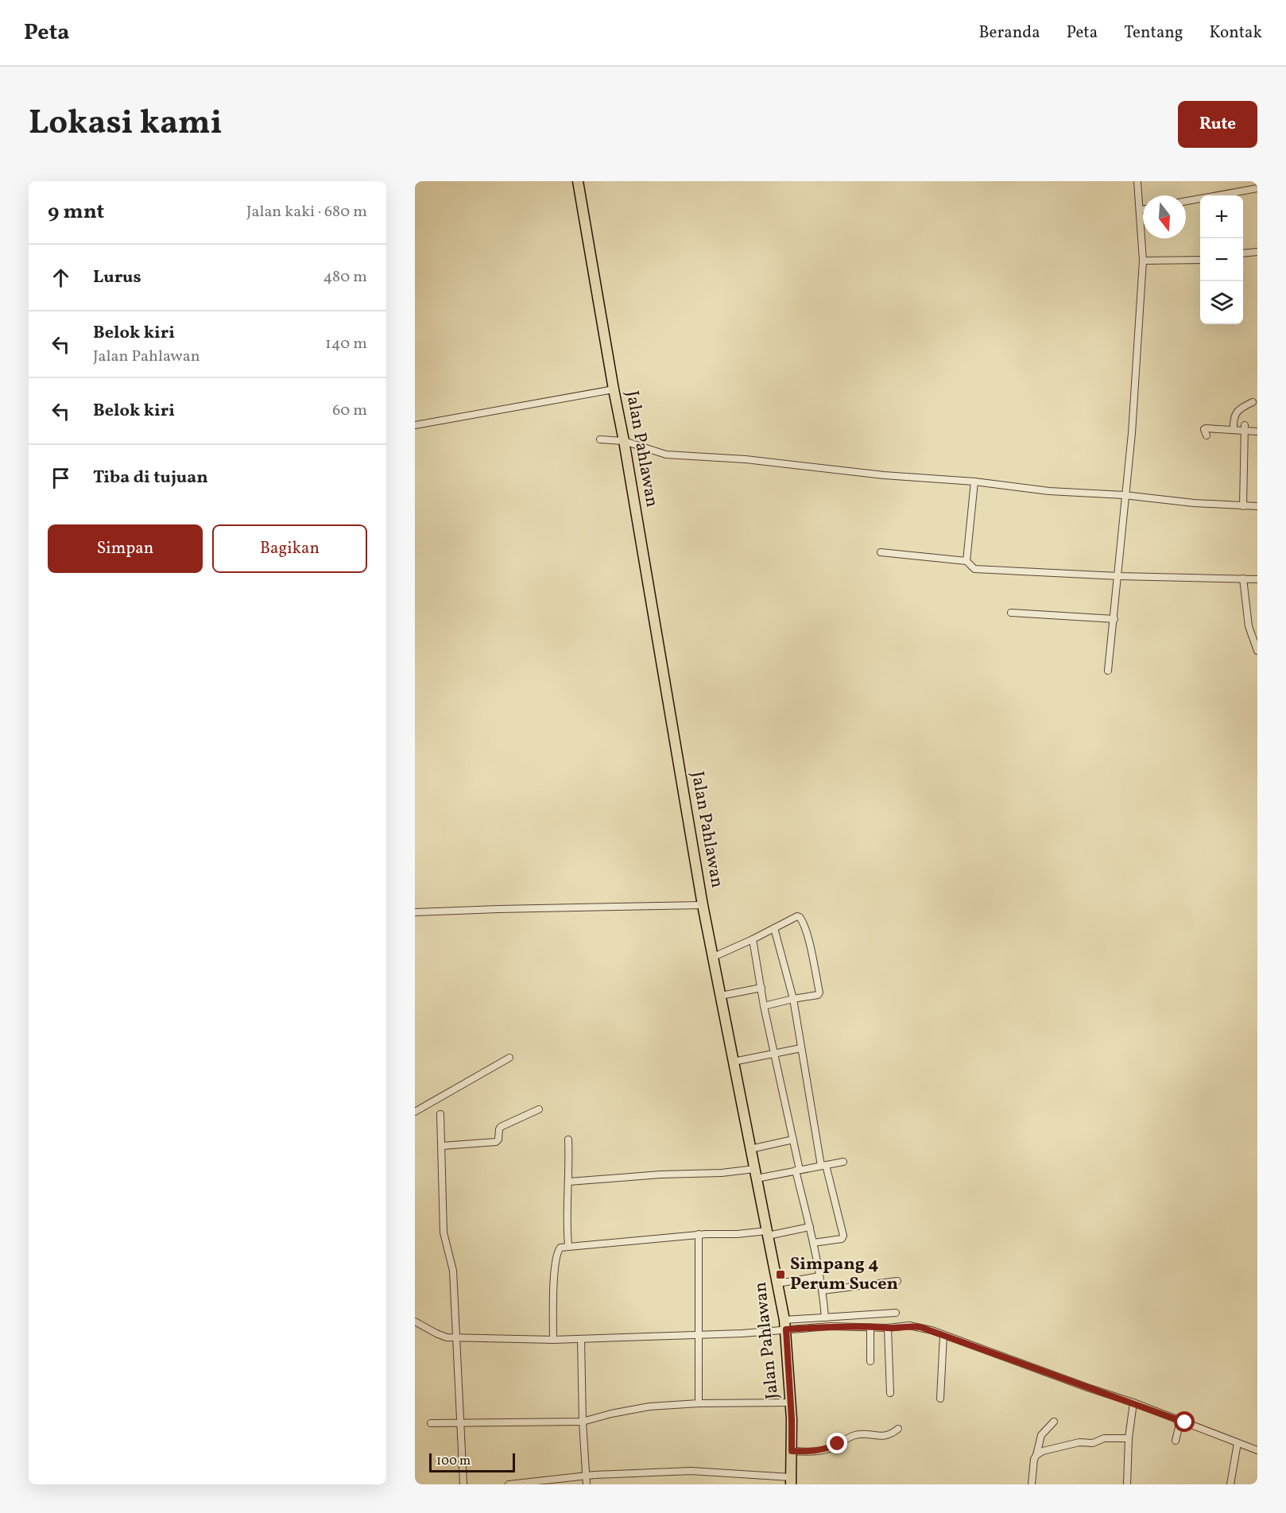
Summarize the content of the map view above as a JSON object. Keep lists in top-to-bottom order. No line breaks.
{"streets":{"main road":["Jalan Pahlawan"]},"places":{"transit":["Simpang 4 Perum Sucen"]},"scale_bar":"100 m","north":"bottom","page":{"header":"Peta","nav":["Beranda","Peta","Tentang","Kontak"],"title":"Lokasi kami","buttons":["Rute",["Simpan","Bagikan"]],"heading":["9 mnt","Jalan kaki · 680 m"],"map_buttons":["+","−"],"list":[["Lurus","480 m"],["Belok kiri","Jalan Pahlawan","140 m"],["Belok kiri","60 m"],"Tiba di tujuan"],"scale":"100 m"}}
